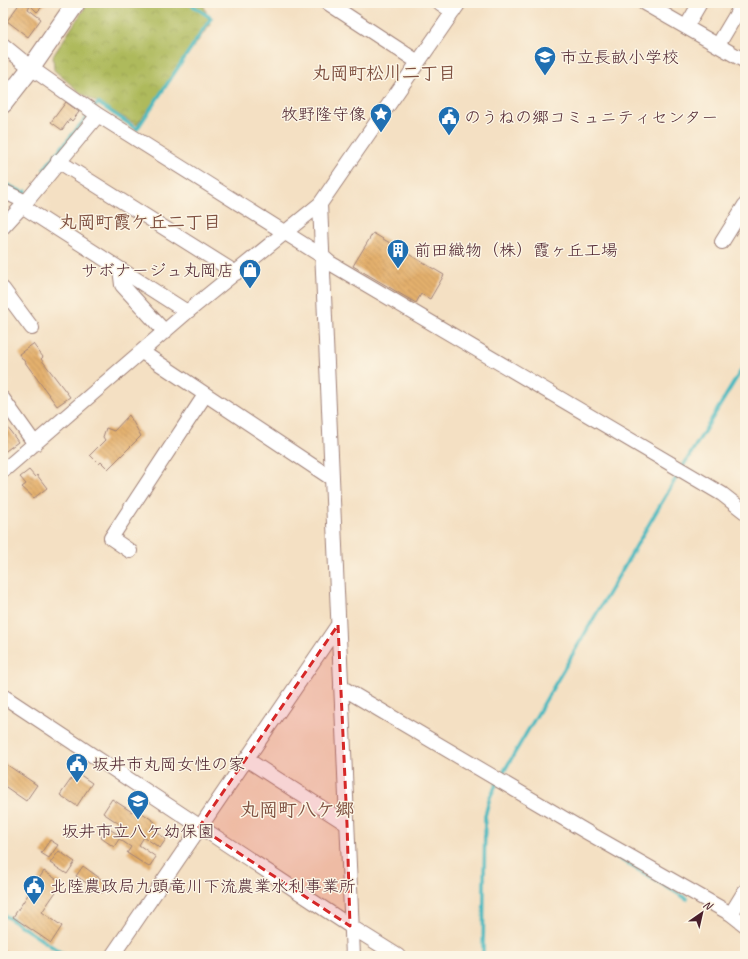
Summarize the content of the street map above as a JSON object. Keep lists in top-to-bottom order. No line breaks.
{"districts":["丸岡町松川二丁目","丸岡町霞ケ丘二丁目","丸岡町八ケ郷"],"places":{"school or university":["市立長畝小学校","坂井市立八ケ幼保園"],"place":["牧野隆守像"],"public building":["のうねの郷コミュニティセンター","坂井市丸岡女性の家","北陸農政局九頭竜川下流農業水利事業所"],"building":["前田織物（株）霞ヶ丘工場"],"shop":["サボナージュ丸岡店"]},"north":"top right"}
